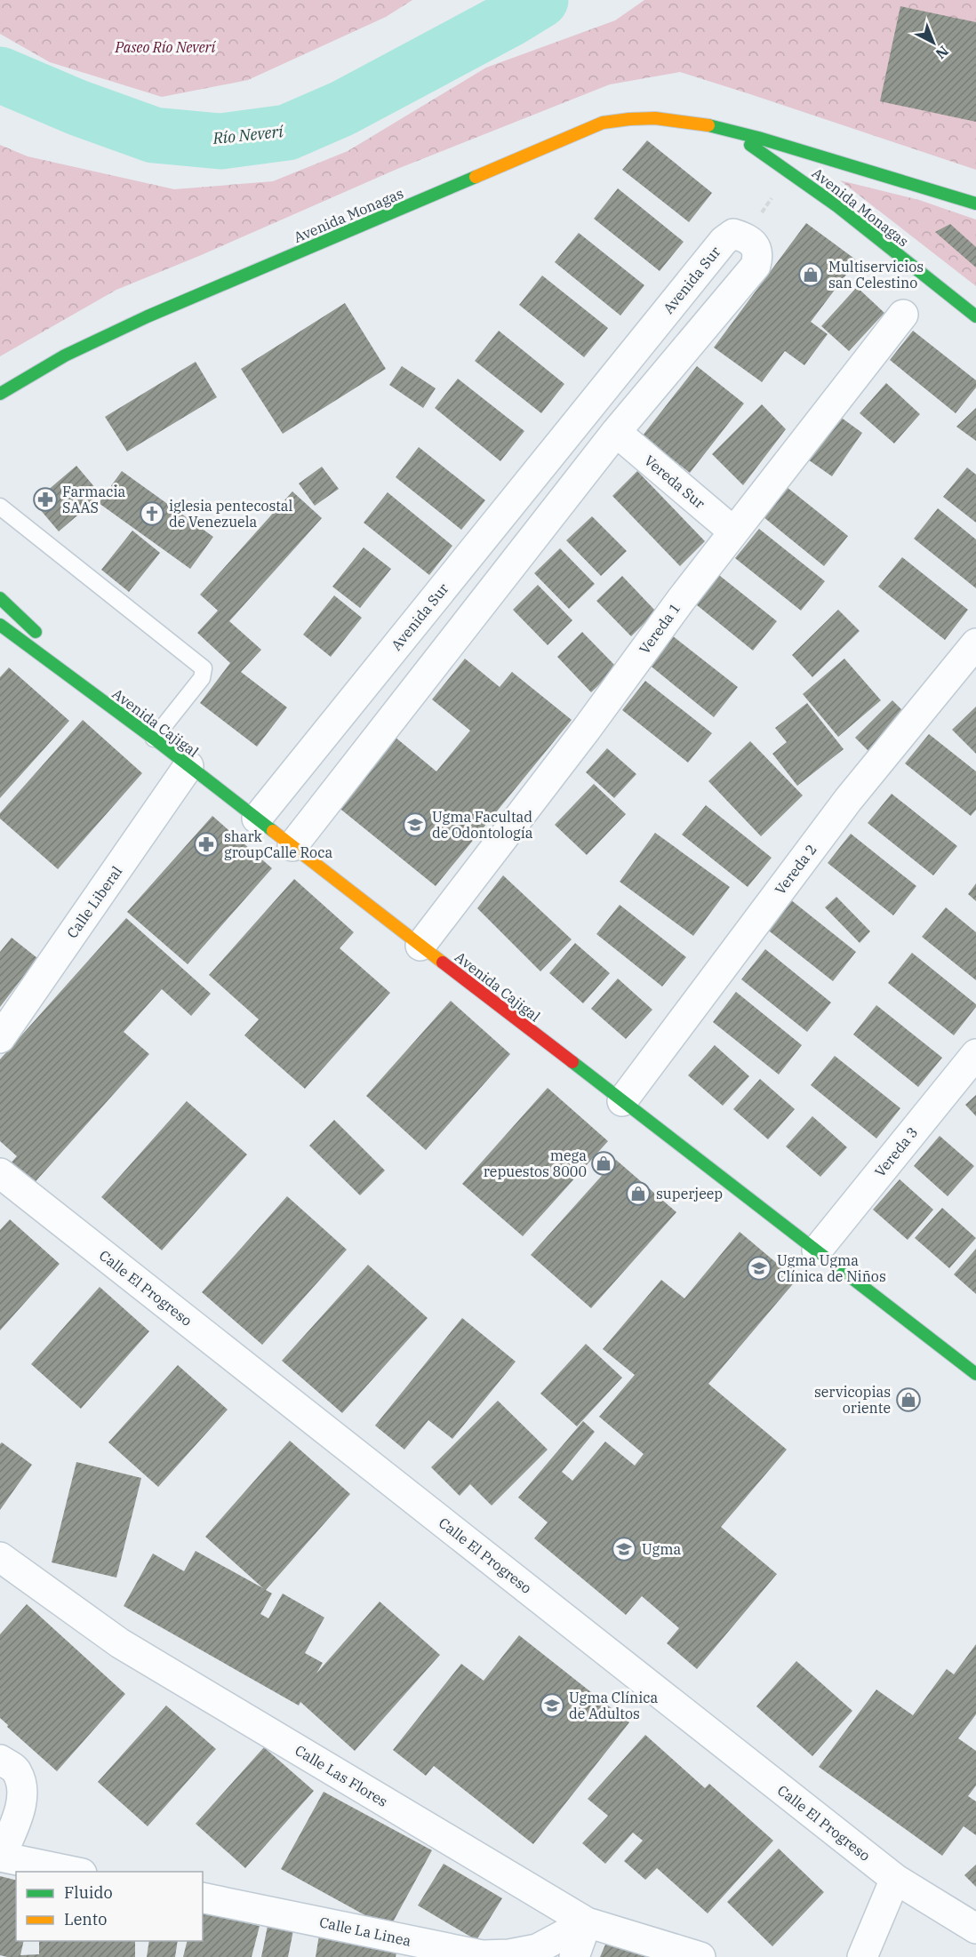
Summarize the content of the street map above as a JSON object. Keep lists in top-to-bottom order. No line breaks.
{"streets":{"main road":["Avenida Monagas","Avenida Cajigal"],"street":["Avenida Sur","Vereda Sur","Vereda 1","Vereda 2","Calle Liberal","Vereda 3","Calle El Progreso","Calle Las Flores","Calle La Linea"]},"crossings":[["Avenida Sur","Avenida Cajigal"],["Vereda Sur","Vereda 1"],["Vereda 1","Avenida Cajigal"],["Avenida Cajigal","Vereda 2"],["Avenida Cajigal","Calle Liberal"],["Avenida Cajigal","Vereda 3"],["Calle Las Flores","Calle La Linea"]],"water":["Río Neverí"],"parks":["Paseo Río Neverí"],"places":{"shop":["Multiservicios san Celestino","mega repuestos 8000","superjeep","servicopias oriente"],"pharmacy":["Farmacia SAAS","shark groupCalle Roca"],"church":["iglesia pentecostal de Venezuela"],"school or university":["Ugma Facultad de Odontología","Ugma Ugma Clínica de Niños","Ugma","Ugma Clínica de Adultos"]},"legend":["Fluido","Lento"],"north":"bottom right"}
